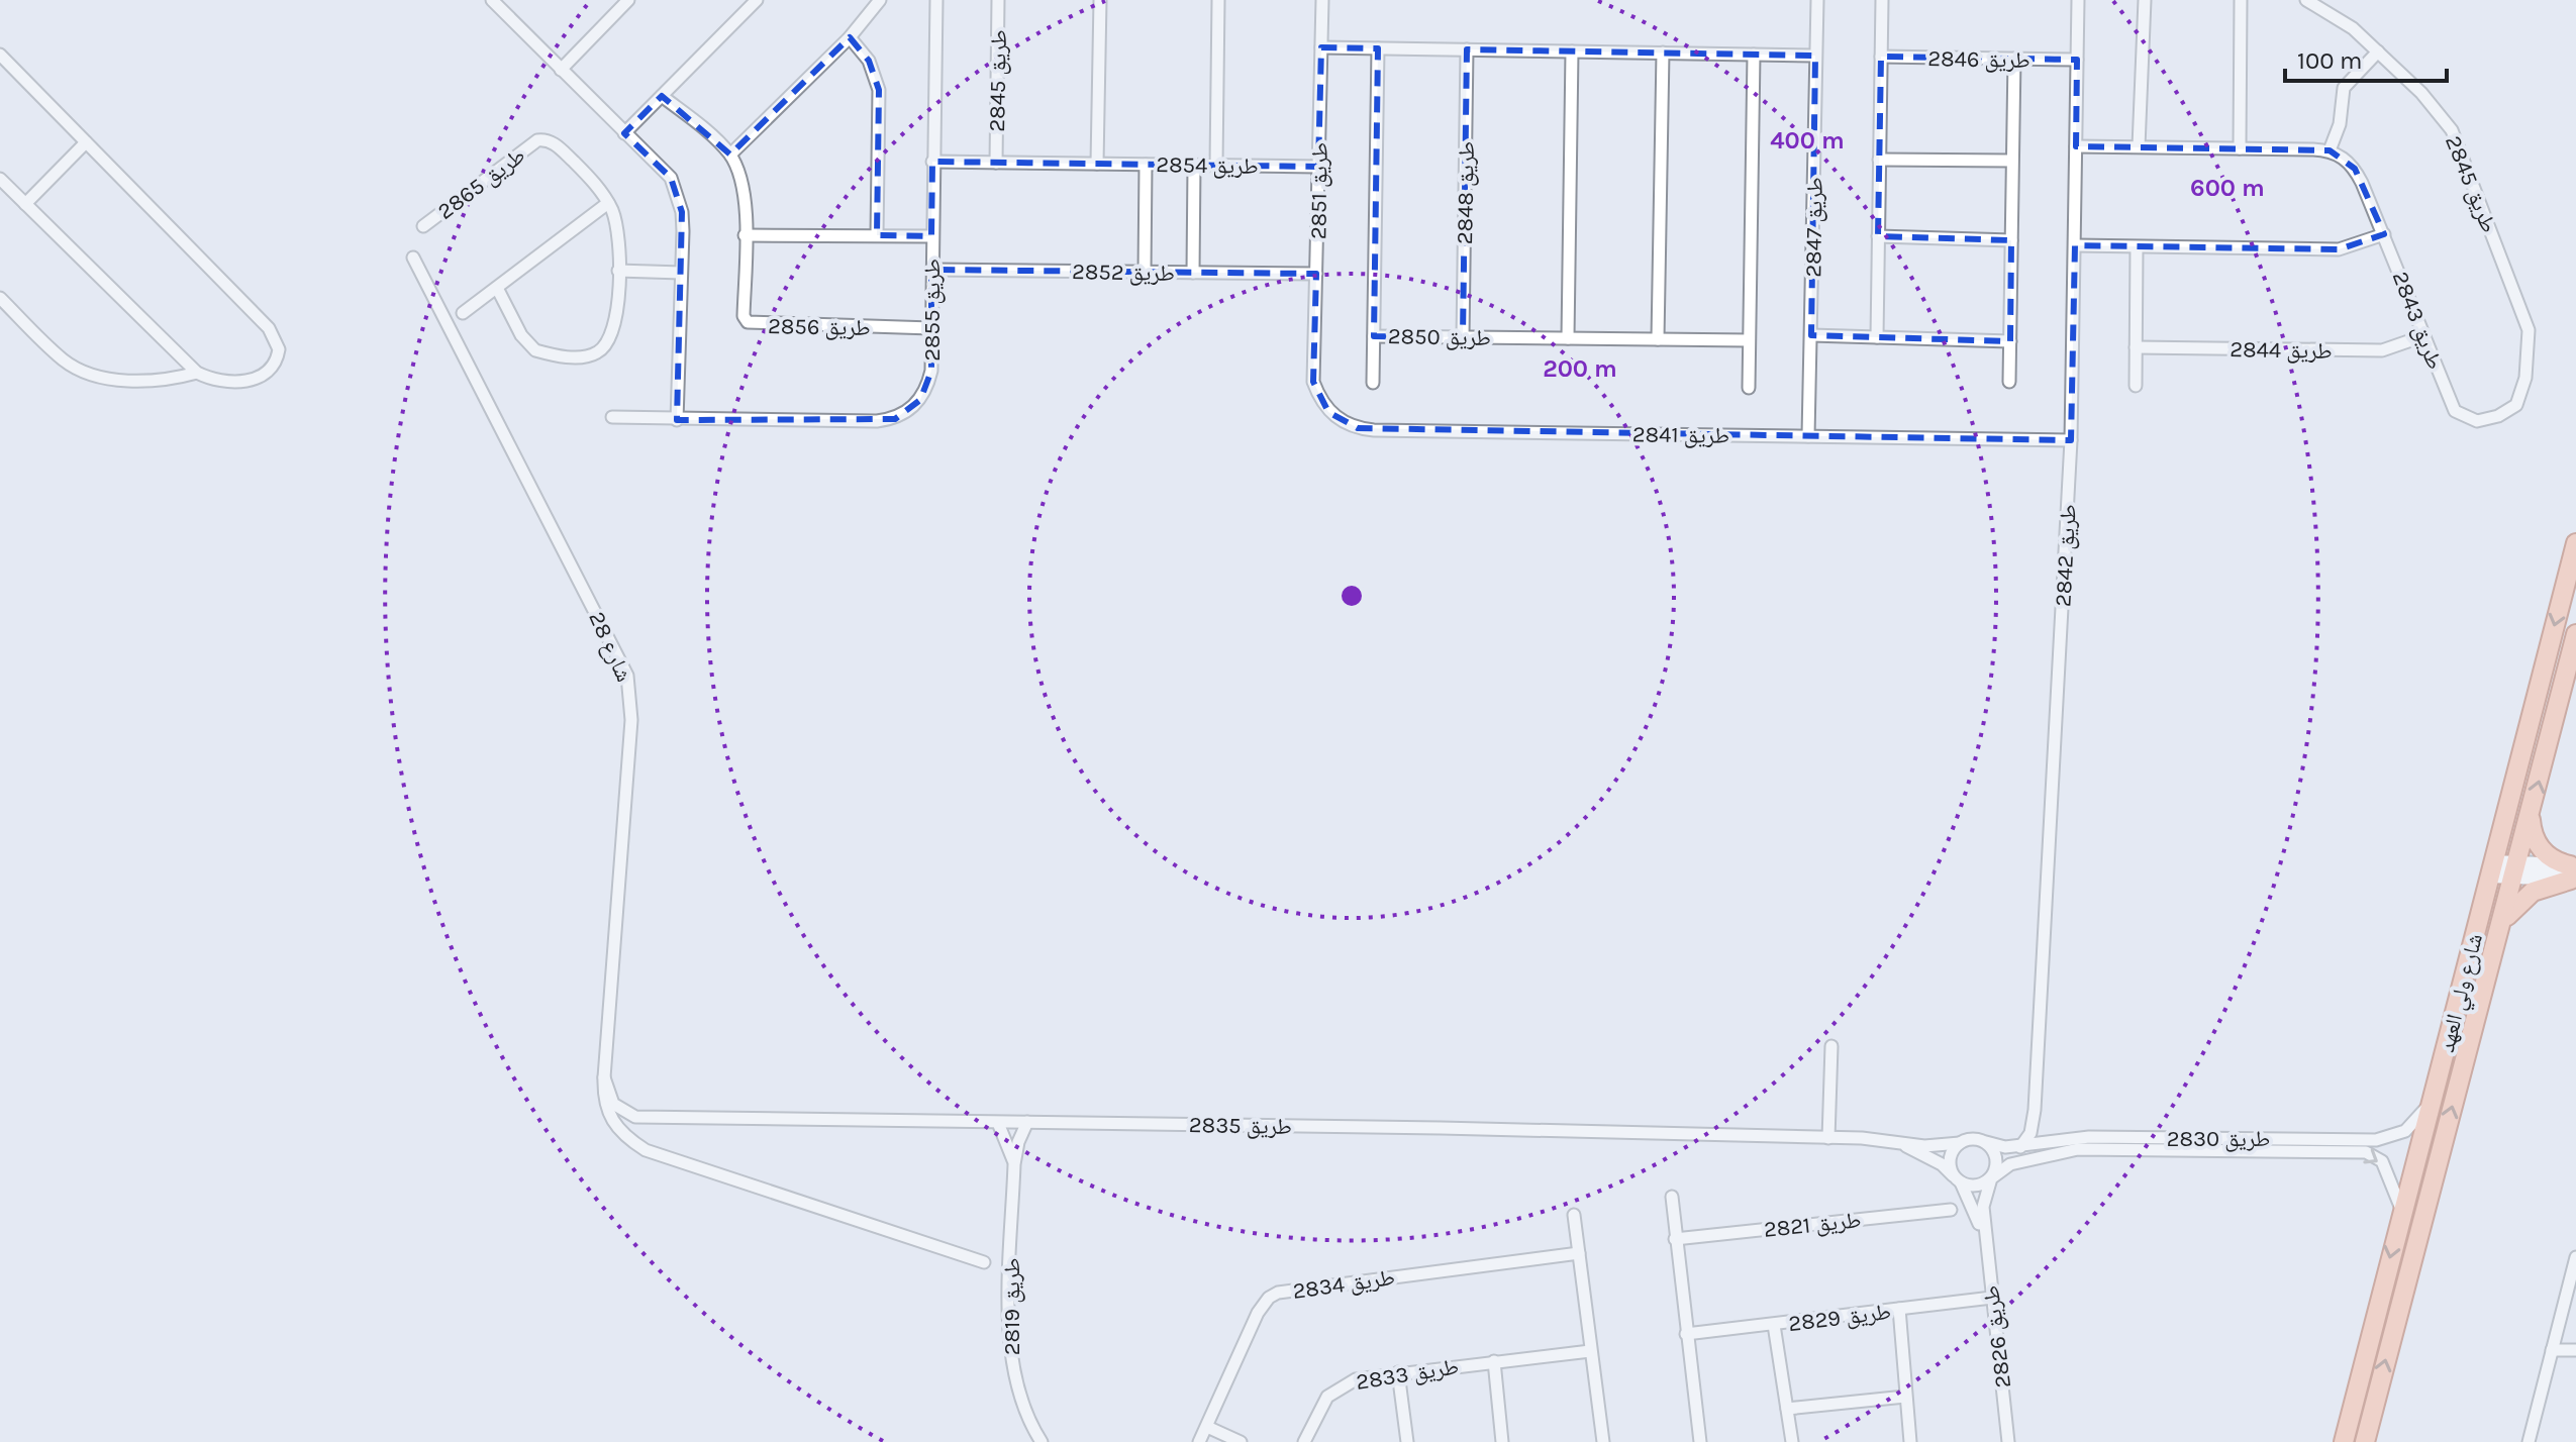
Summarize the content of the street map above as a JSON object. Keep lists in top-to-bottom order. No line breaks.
{"streets":{"main road":["شارع ولي العهد"],"street":["طريق 2846","طريق 2845","طريق 2854","طريق 2865","طريق 2851","طريق 2848","طريق 2847","طريق 2852","طريق 2855","طريق 2843","طريق 2856","طريق 2850","طريق 2844","طريق 2841","طريق 2842","شارع 28","طريق 2835","طريق 2830","طريق 2821","طريق 2834","طريق 2819","طريق 2829","طريق 2826","طريق 2833"]},"crossings":[["طريق 2846","طريق 2842"],["طريق 2845","طريق 2854"],["طريق 2845","طريق 2843"],["طريق 2854","طريق 2851"],["طريق 2854","طريق 2855"],["طريق 2851","طريق 2852"],["طريق 2851","طريق 2841"],["طريق 2848","طريق 2850"],["طريق 2847","طريق 2841"],["طريق 2852","طريق 2855"],["طريق 2855","طريق 2856"],["طريق 2843","طريق 2844"],["طريق 2841","طريق 2842"],["طريق 2842","طريق 2830"],["شارع 28","طريق 2835"],["شارع ولي العهد","طريق 2830"],["طريق 2835","طريق 2830"],["طريق 2835","طريق 2819"],["طريق 2835","طريق 2826"],["طريق 2830","طريق 2826"],["طريق 2829","طريق 2826"]],"scale_bar":"100 m","rings":["400 m","600 m","200 m"]}
